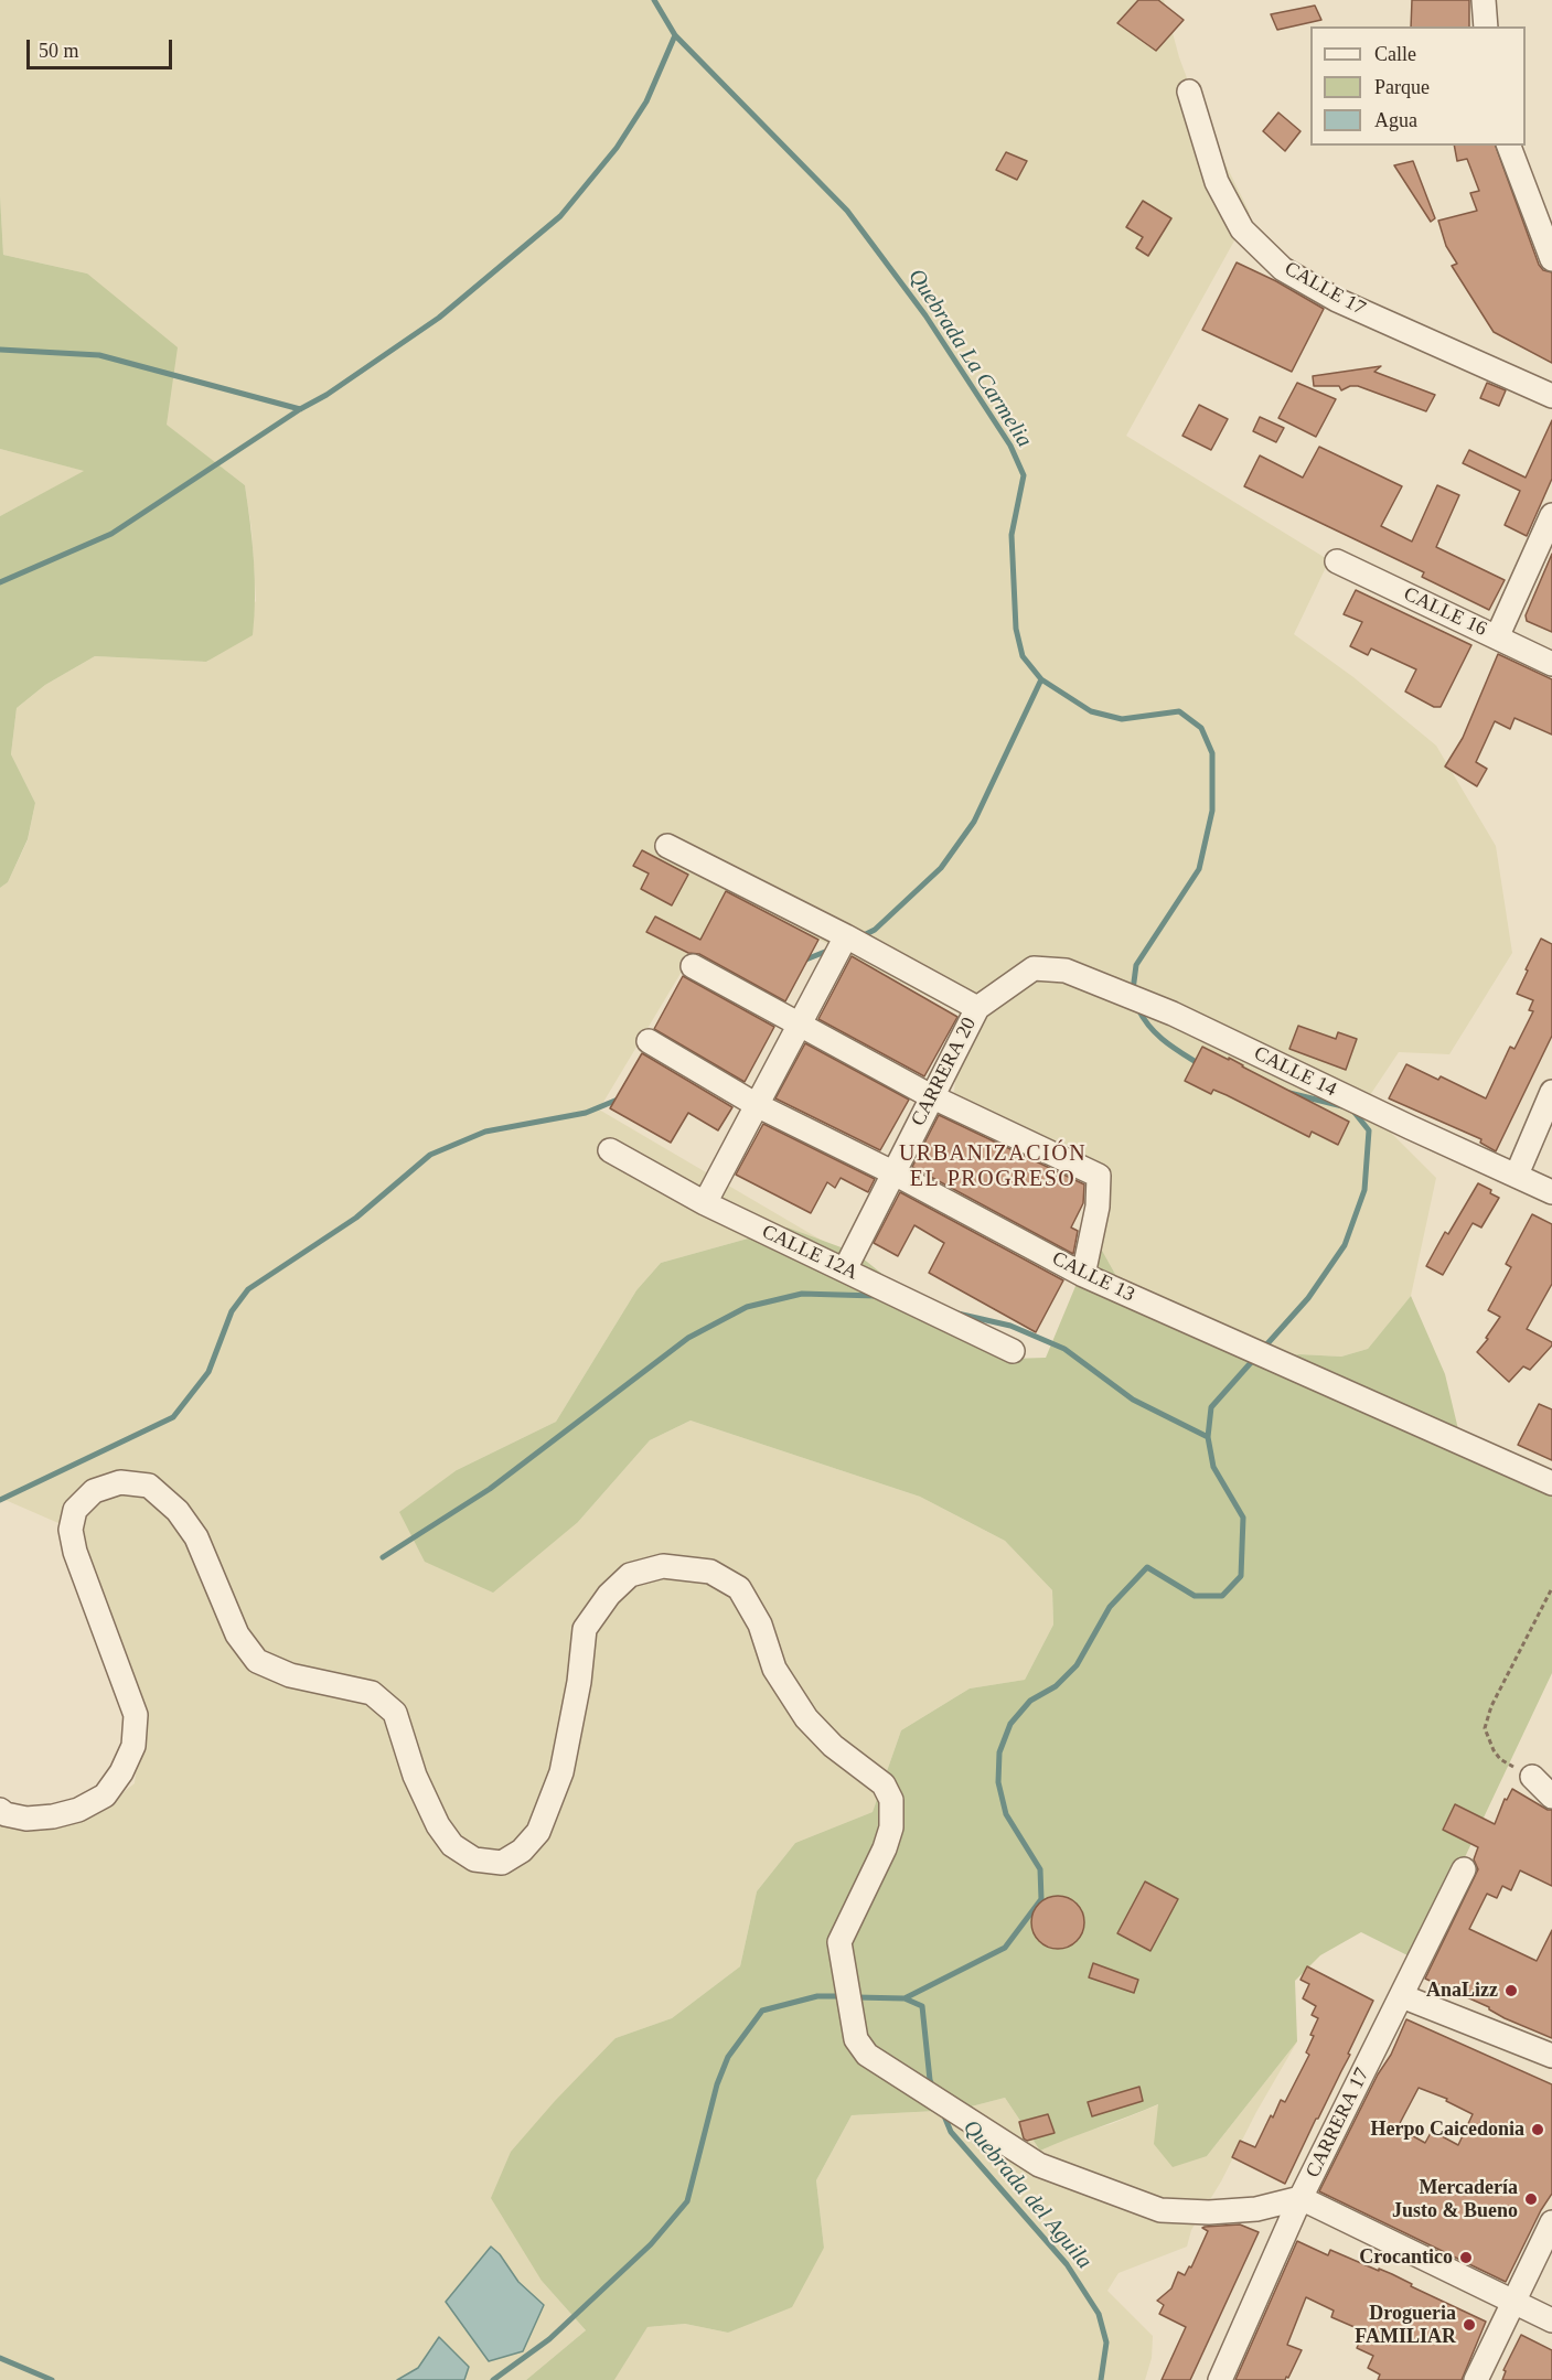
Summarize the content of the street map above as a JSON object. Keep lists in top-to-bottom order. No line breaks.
{"streets":{"street":["CALLE 17","CALLE 16","CARRERA 20","CALLE 14","CALLE 12A","CALLE 13","CARRERA 17"]},"crossings":[["CARRERA 20","CALLE 14"],["CARRERA 20","CALLE 12A"],["CARRERA 20","CALLE 13"]],"districts":["URBANIZACIÓN EL PROGRESO"],"water":["Quebrada La Carmelia","Quebrada del Aguila"],"places":["AnaLizz","Herpo Caicedonia","Mercadería Justo & Bueno","Crocantico","Drogueria FAMILIAR"],"legend":["Calle","Parque","Agua"],"scale_bar":"50 m"}
